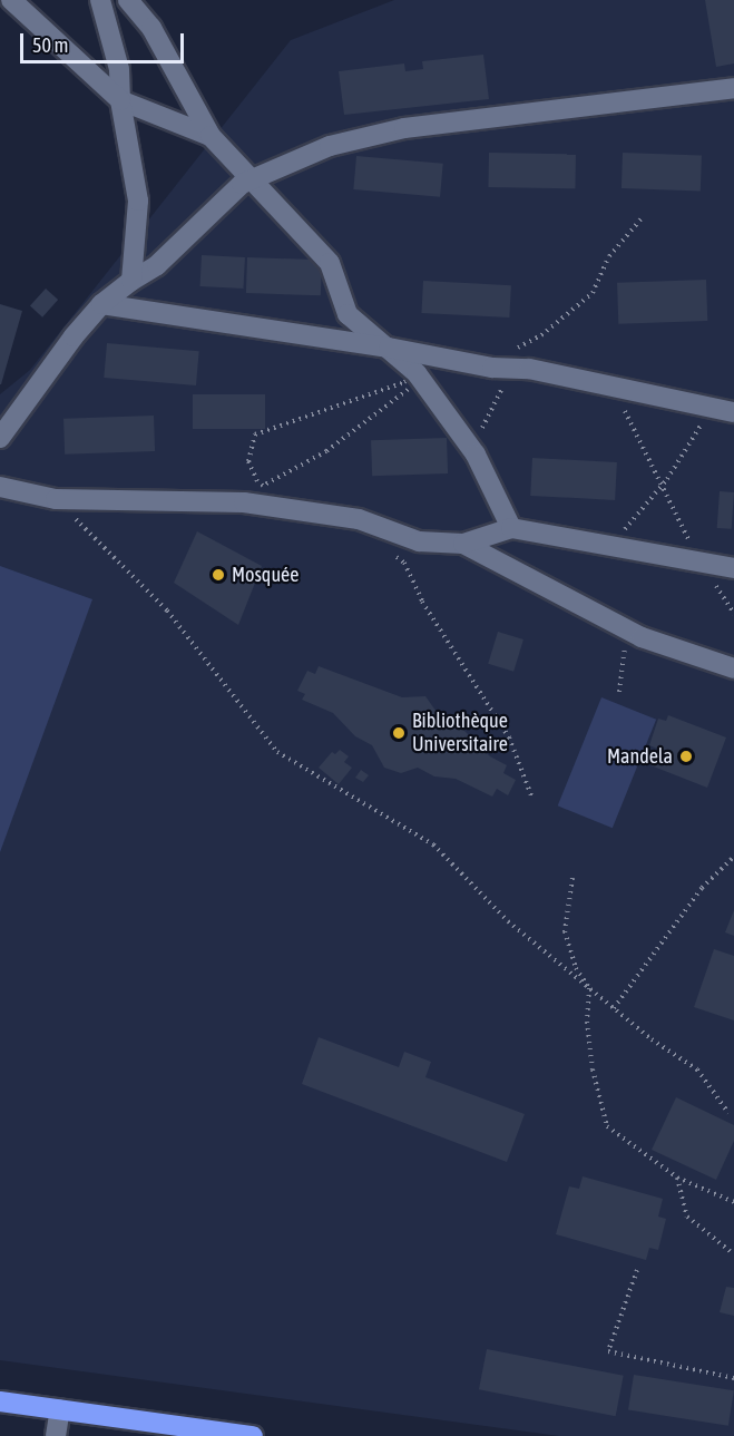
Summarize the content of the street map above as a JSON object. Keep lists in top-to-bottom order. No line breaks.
{"places":["Mosquée","Bibliothèque Universitaire","Mandela"],"scale_bar":"50 m"}
